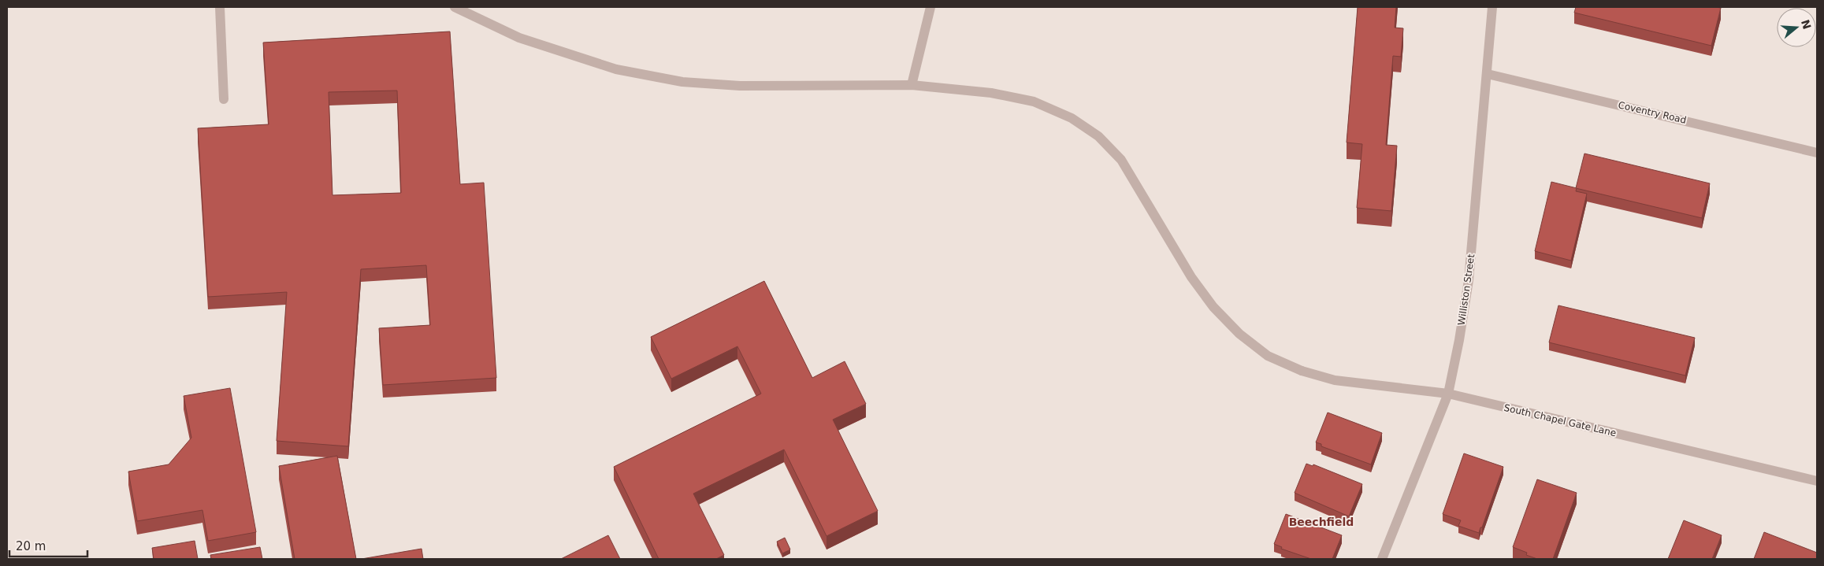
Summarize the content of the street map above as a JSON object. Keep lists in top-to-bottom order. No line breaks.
{"streets":{"street":["Coventry Road","Williston Street","South Chapel Gate Lane"]},"crossings":[["Coventry Road","Williston Street"],["Williston Street","South Chapel Gate Lane"]],"districts":["Beechfield"],"scale_bar":"20 m","north":"right"}
